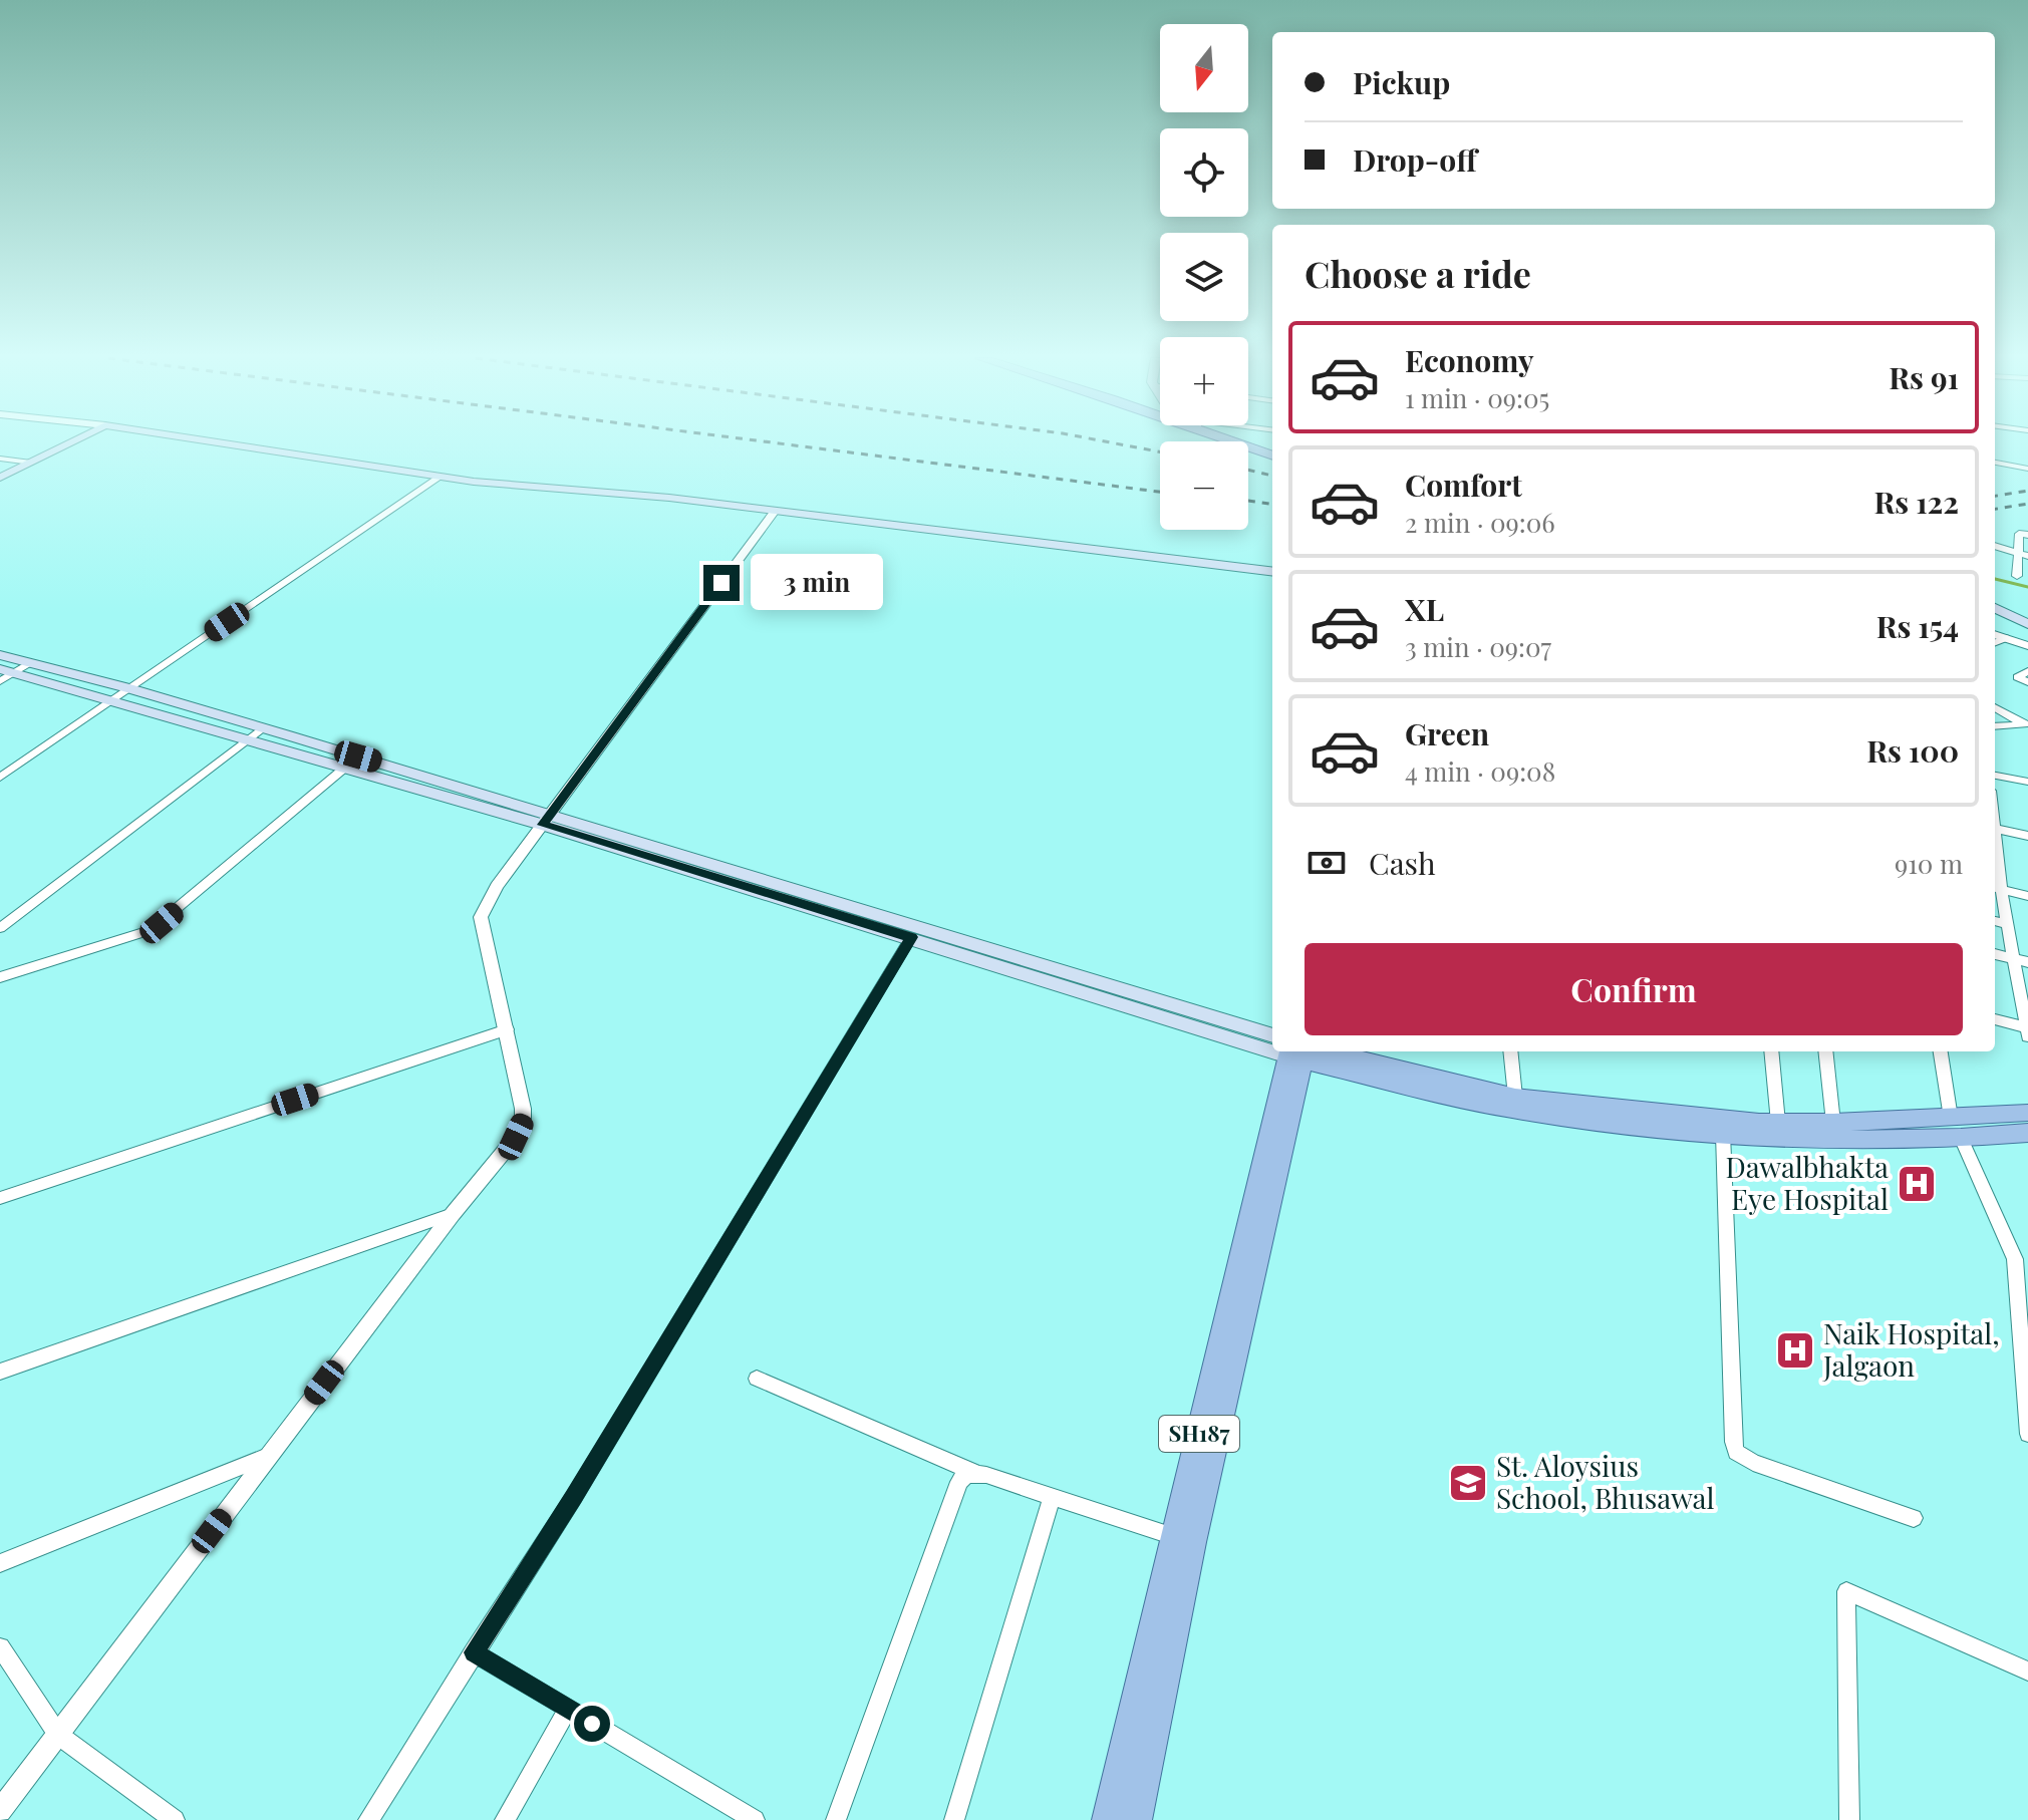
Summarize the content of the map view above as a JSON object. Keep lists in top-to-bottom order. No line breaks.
{"streets":{"main road":["SH187"]},"places":{"hospital":["Dawalbhakta Eye Hospital","Naik Hospital, Jalgaon"],"school or university":["St. Aloysius School, Bhusawal"]},"north":"bottom","page":{"map_buttons":["+","−"],"banner":["Pickup","Drop-off"],"heading":"Choose a ride","list":[{"name":"Economy","note":"1 min · 09:05","value":"Rs 91"},{"name":"Comfort","note":"2 min · 09:06","value":"Rs 122"},{"name":"XL","note":"3 min · 09:07","value":"Rs 154"},{"name":"Green","note":"4 min · 09:08","value":"Rs 100"}],"bubble":"3 min","pay":["Cash","910 m"],"buttons":"Confirm"}}
